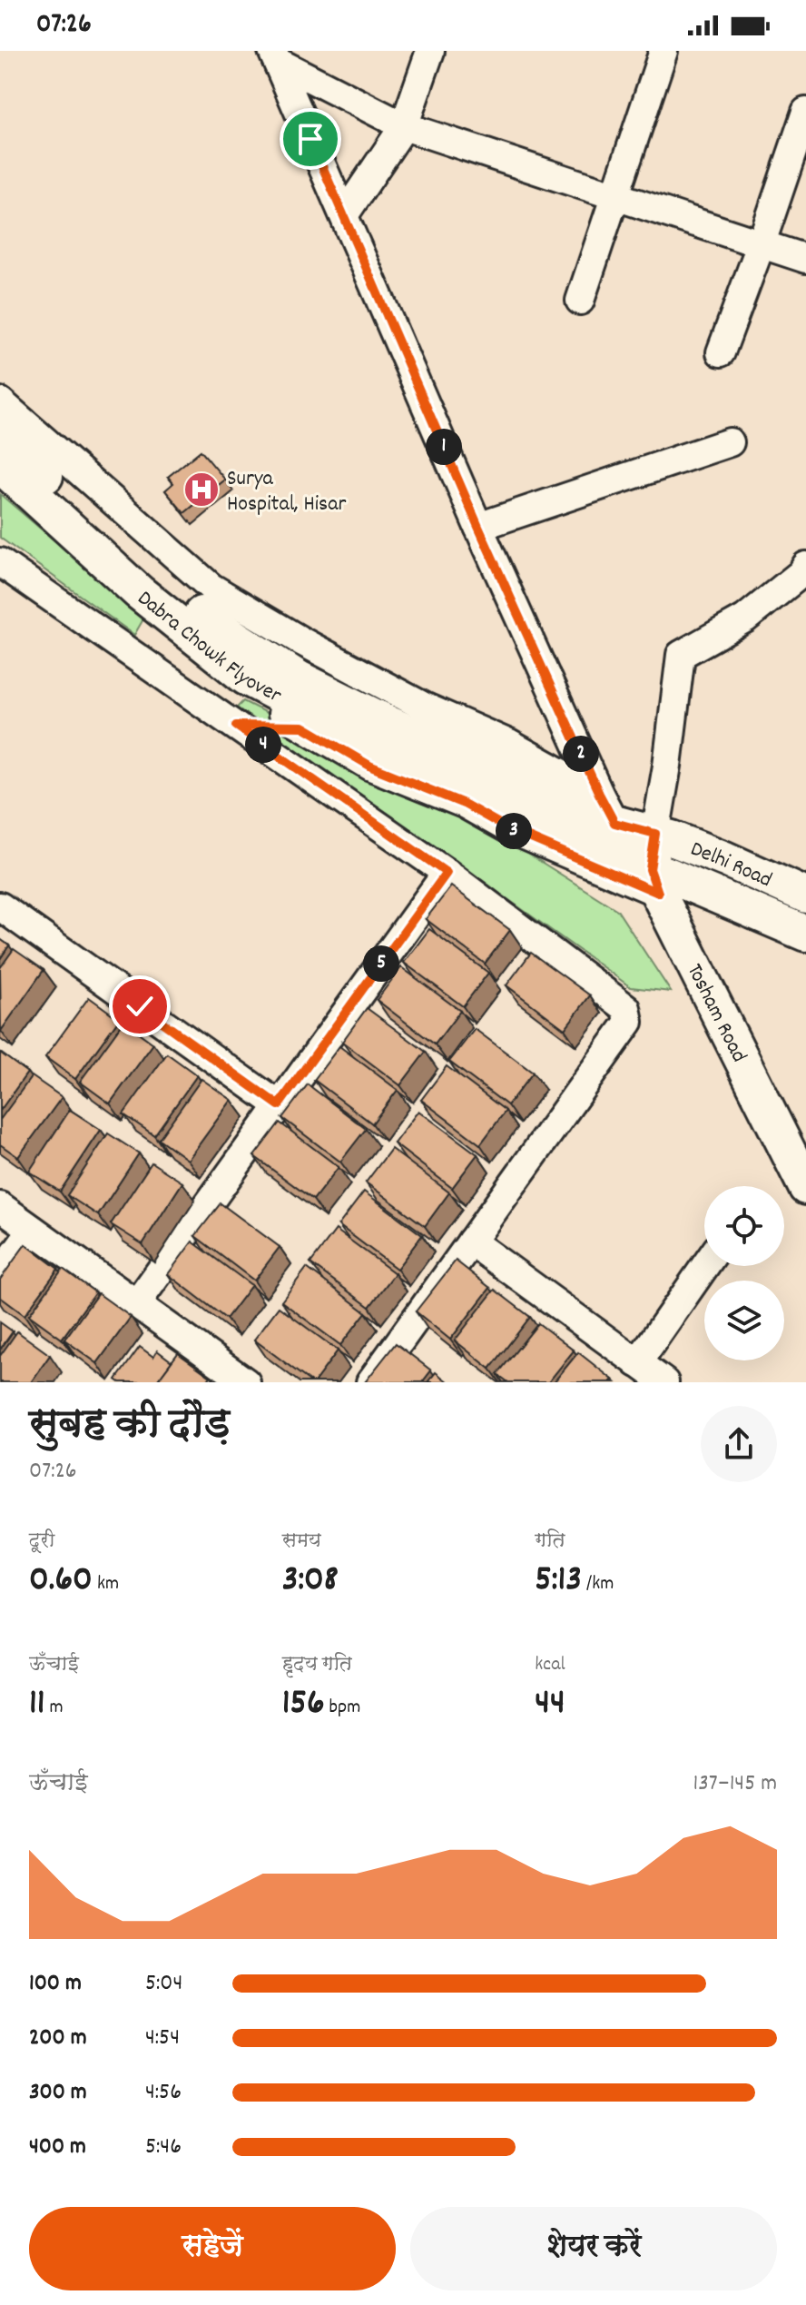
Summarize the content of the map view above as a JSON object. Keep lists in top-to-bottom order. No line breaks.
{"streets":{"main road":["Dabra Chowk Flyover","Delhi Road","Tosham Road"]},"crossings":[["Dabra Chowk Flyover","Delhi Road"],["Dabra Chowk Flyover","Tosham Road"],["Delhi Road","Tosham Road"]],"places":{"hospital":["Surya Hospital, Hisar"]},"page":{"status":"07:26","pins":["1","4","2","3","5"],"heading":["सुबह की दौड़","07:26"],"stats":[["दूरी","0.60 km"],["समय","3:08"],["गति","5:13 /km"],["ऊँचाई","11 m"],["हृदय गति","156 bpm"],["kcal","44"]],"chart":["ऊँचाई","137–145 m"],"list":[{"name":"100 m","note":"5:04"},{"name":"200 m","note":"4:54"},{"name":"300 m","note":"4:56"},{"name":"400 m","note":"5:46"}],"buttons":["सहेजें","शेयर करें"]}}
